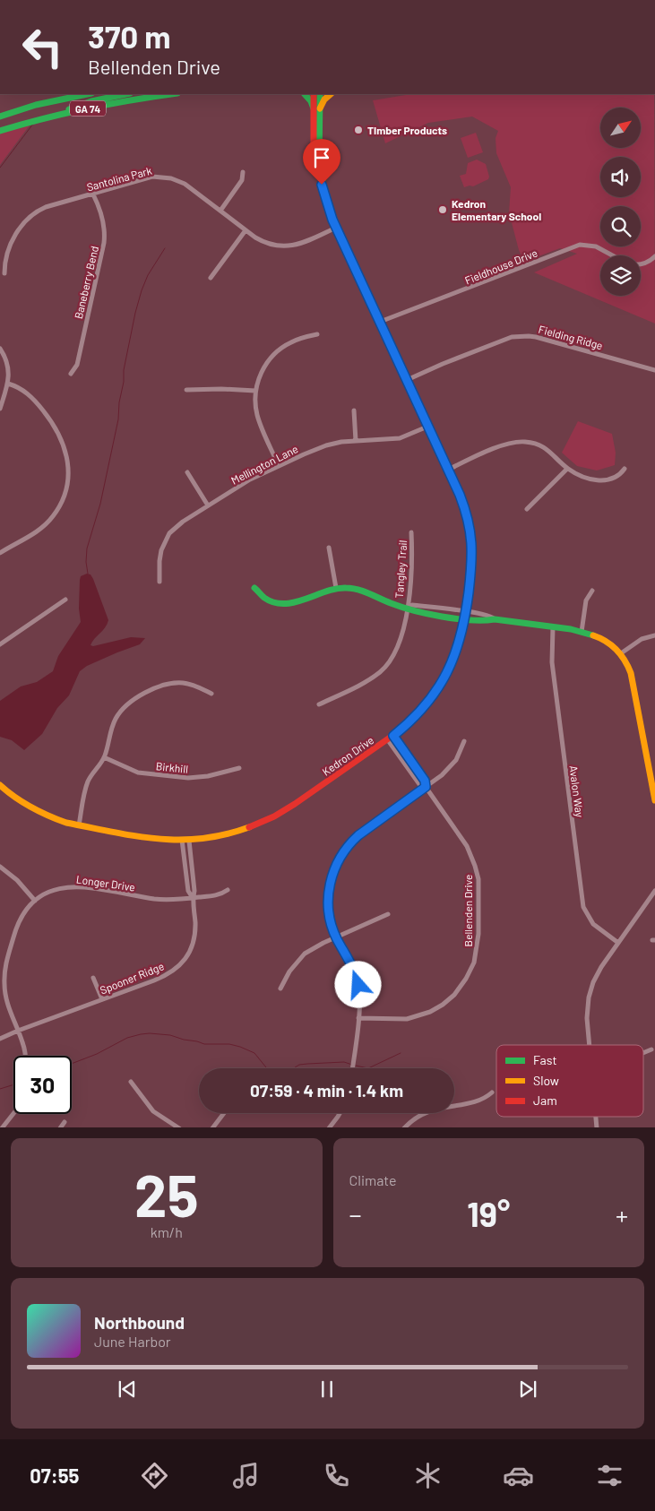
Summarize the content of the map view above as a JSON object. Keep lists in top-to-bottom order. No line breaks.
{"streets":{"street":["GA 74","Santolina Park","Fieldhouse Drive","Baneberry Bend","Fielding Ridge","Mellington Lane","Tangley Trail","Kedron Drive","Birkhill","Avalon Way","Longer Drive","Bellenden Drive","Spooner Ridge"]},"crossings":[["Santolina Park","Baneberry Bend"],["Santolina Park","Kedron Drive"],["Fieldhouse Drive","Kedron Drive"],["Fielding Ridge","Kedron Drive"],["Mellington Lane","Kedron Drive"],["Kedron Drive","Bellenden Drive"],["Kedron Drive","Spooner Ridge"],["Longer Drive","Spooner Ridge"]],"places":["TImber Products","Kedron Elementary School"],"legend":["Fast","Slow","Jam"],"north":"top right","page":{"turn":["370 m","Bellenden Drive"],"limit":"30","trip":"07:59 · 4 min · 1.4 km","tile":[["25","km/h"],"Climate"],"heat":["−","19°","+"],"song":["Northbound","June Harbor"],"tabs":"07:55"}}
